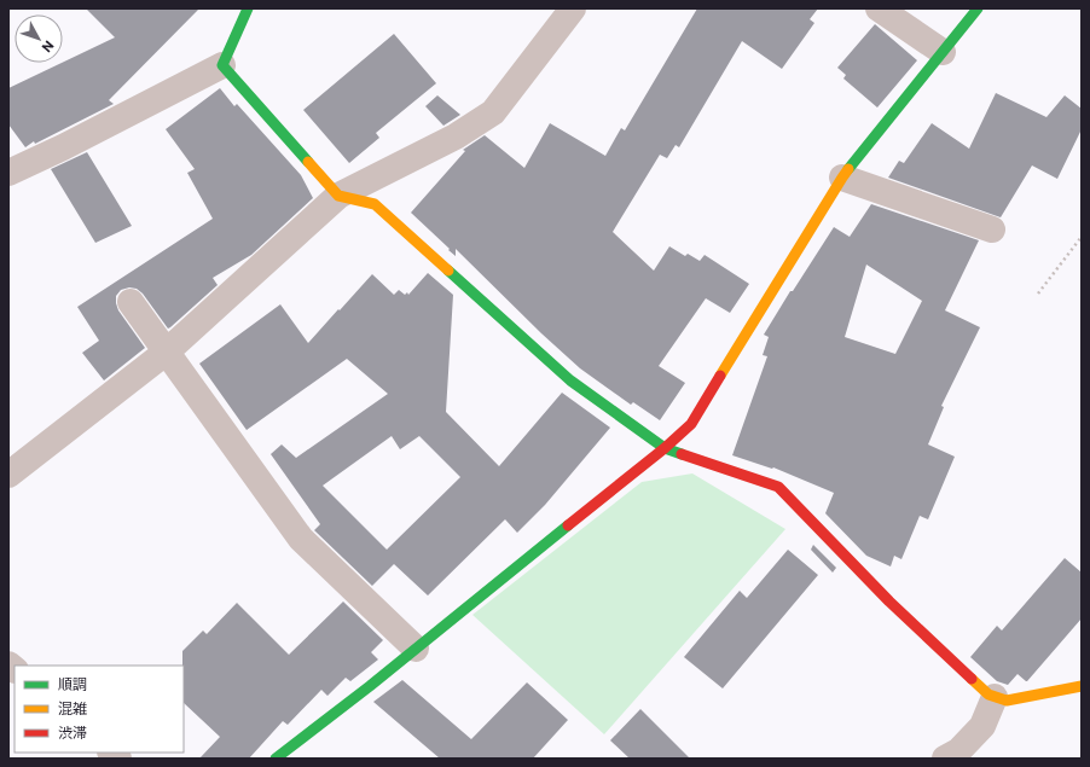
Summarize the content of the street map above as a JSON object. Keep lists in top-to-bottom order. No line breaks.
{"legend":["順調","混雑","渋滞"],"north":"bottom right"}
